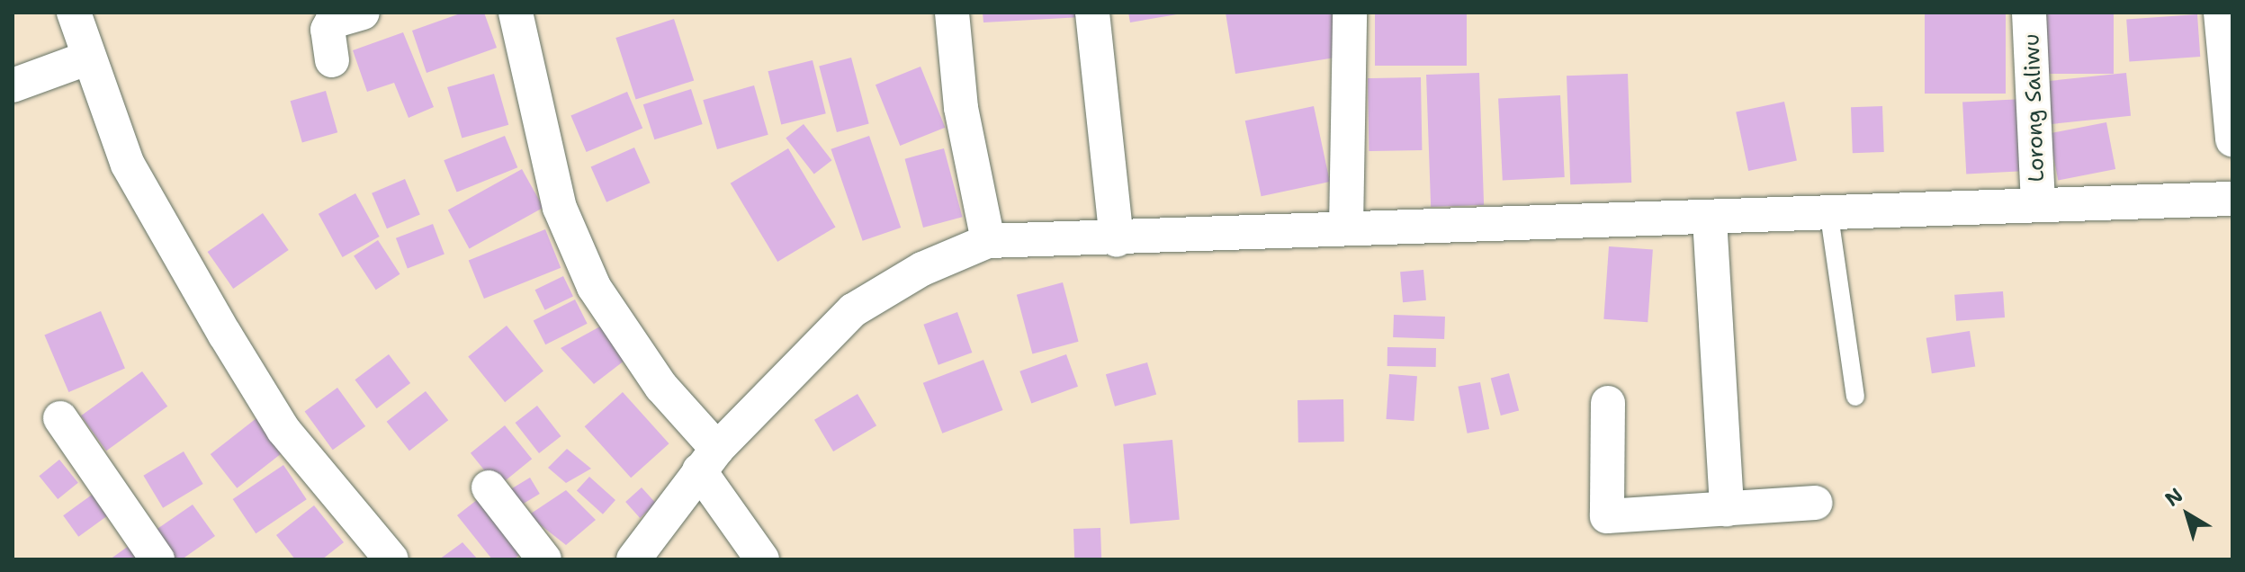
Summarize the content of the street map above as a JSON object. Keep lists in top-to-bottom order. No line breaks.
{"streets":{"street":["Lorong Saliwu"]},"north":"top left"}
